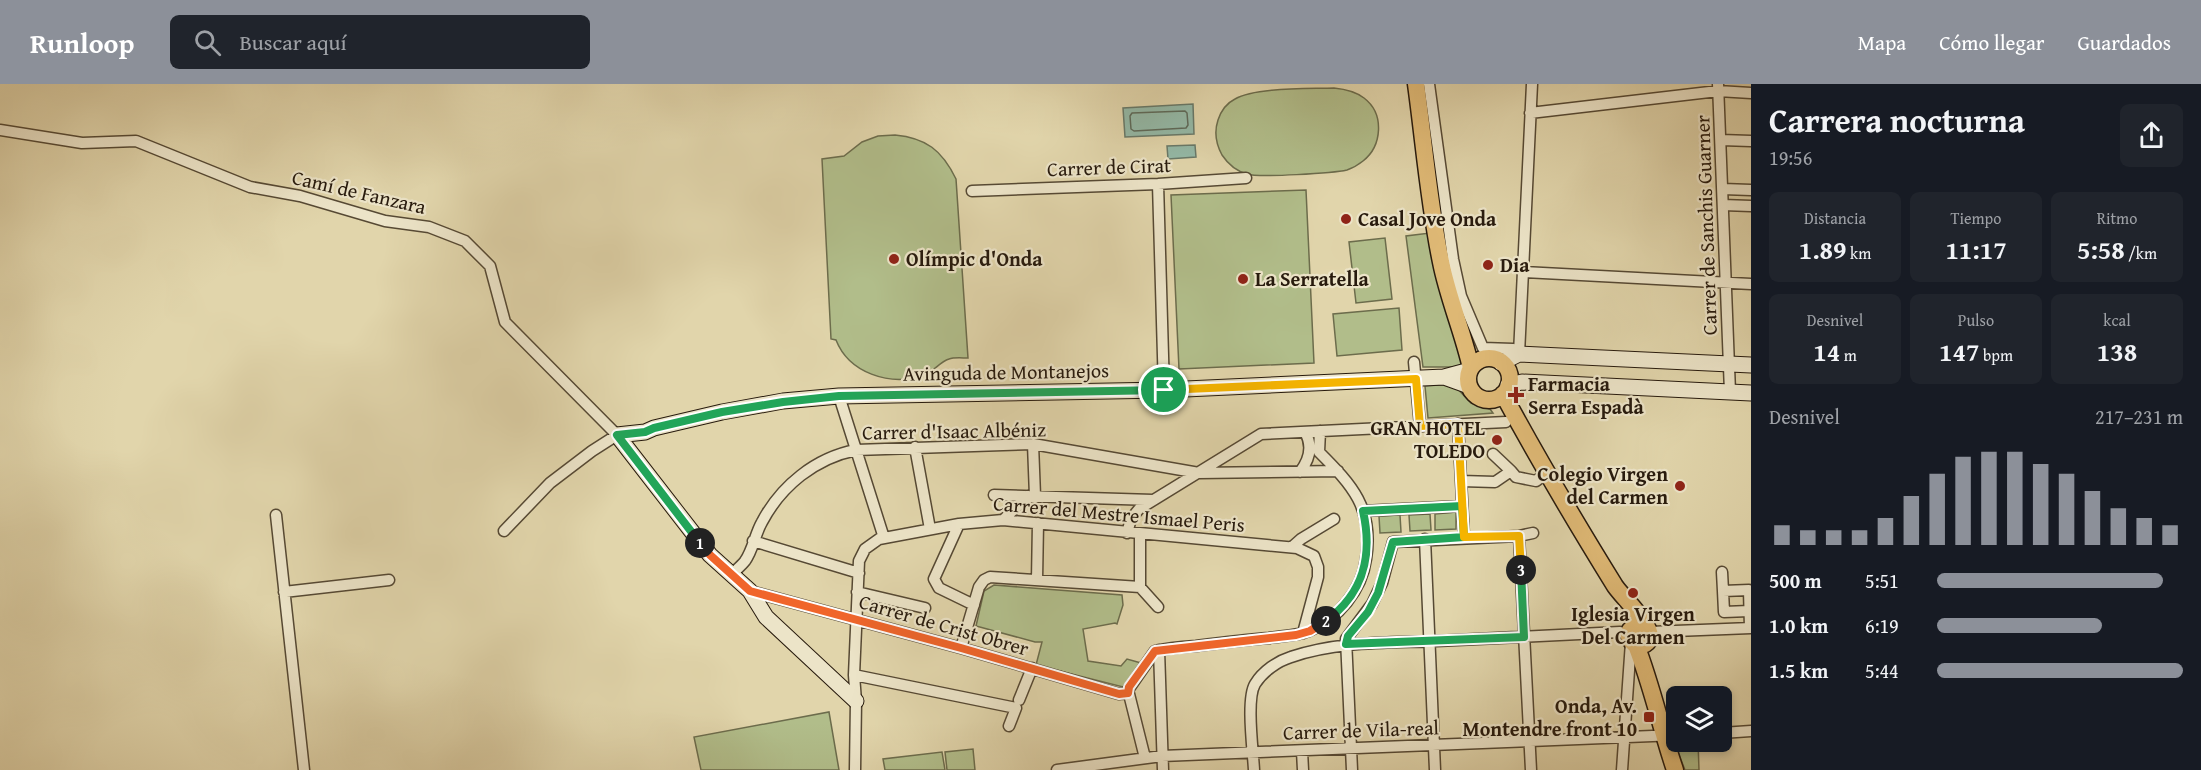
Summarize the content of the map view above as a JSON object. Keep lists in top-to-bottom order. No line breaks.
{"streets":{"street":["Carrer de Cirat","Camí de Fanzara","Carrer de Sanchis Guarner","Avinguda de Montanejos","Carrer d'Isaac Albéniz","Carrer del Mestre Ismael Peris","Carrer de Crist Obrer","Carrer de Vila-real"]},"crossings":[["Camí de Fanzara","Avinguda de Montanejos"],["Carrer del Mestre Ismael Peris","Carrer de Crist Obrer"]],"places":{"other":["Casal Jove Onda","Olímpic d'Onda","Dia","La Serratella","GRAN HOTEL TOLEDO","Colegio Virgen del Carmen","Iglesia Virgen Del Carmen"],"health":["Farmacia Serra Espadà"],"transit":["Onda, Av. Montendre front 10"]},"page":{"header":"Runloop","search":"Buscar aquí","nav":["Mapa","Cómo llegar","Guardados"],"heading":["Carrera nocturna","19:56"],"stats":[["Distancia","1.89 km"],["Tiempo","11:17"],["Ritmo","5:58 /km"],["Desnivel","14 m"],["Pulso","147 bpm"],["kcal","138"]],"chart":["Desnivel","217–231 m"],"pins":["1","3","2"],"list":[{"name":"500 m","note":"5:51"},{"name":"1.0 km","note":"6:19"},{"name":"1.5 km","note":"5:44"}]}}
